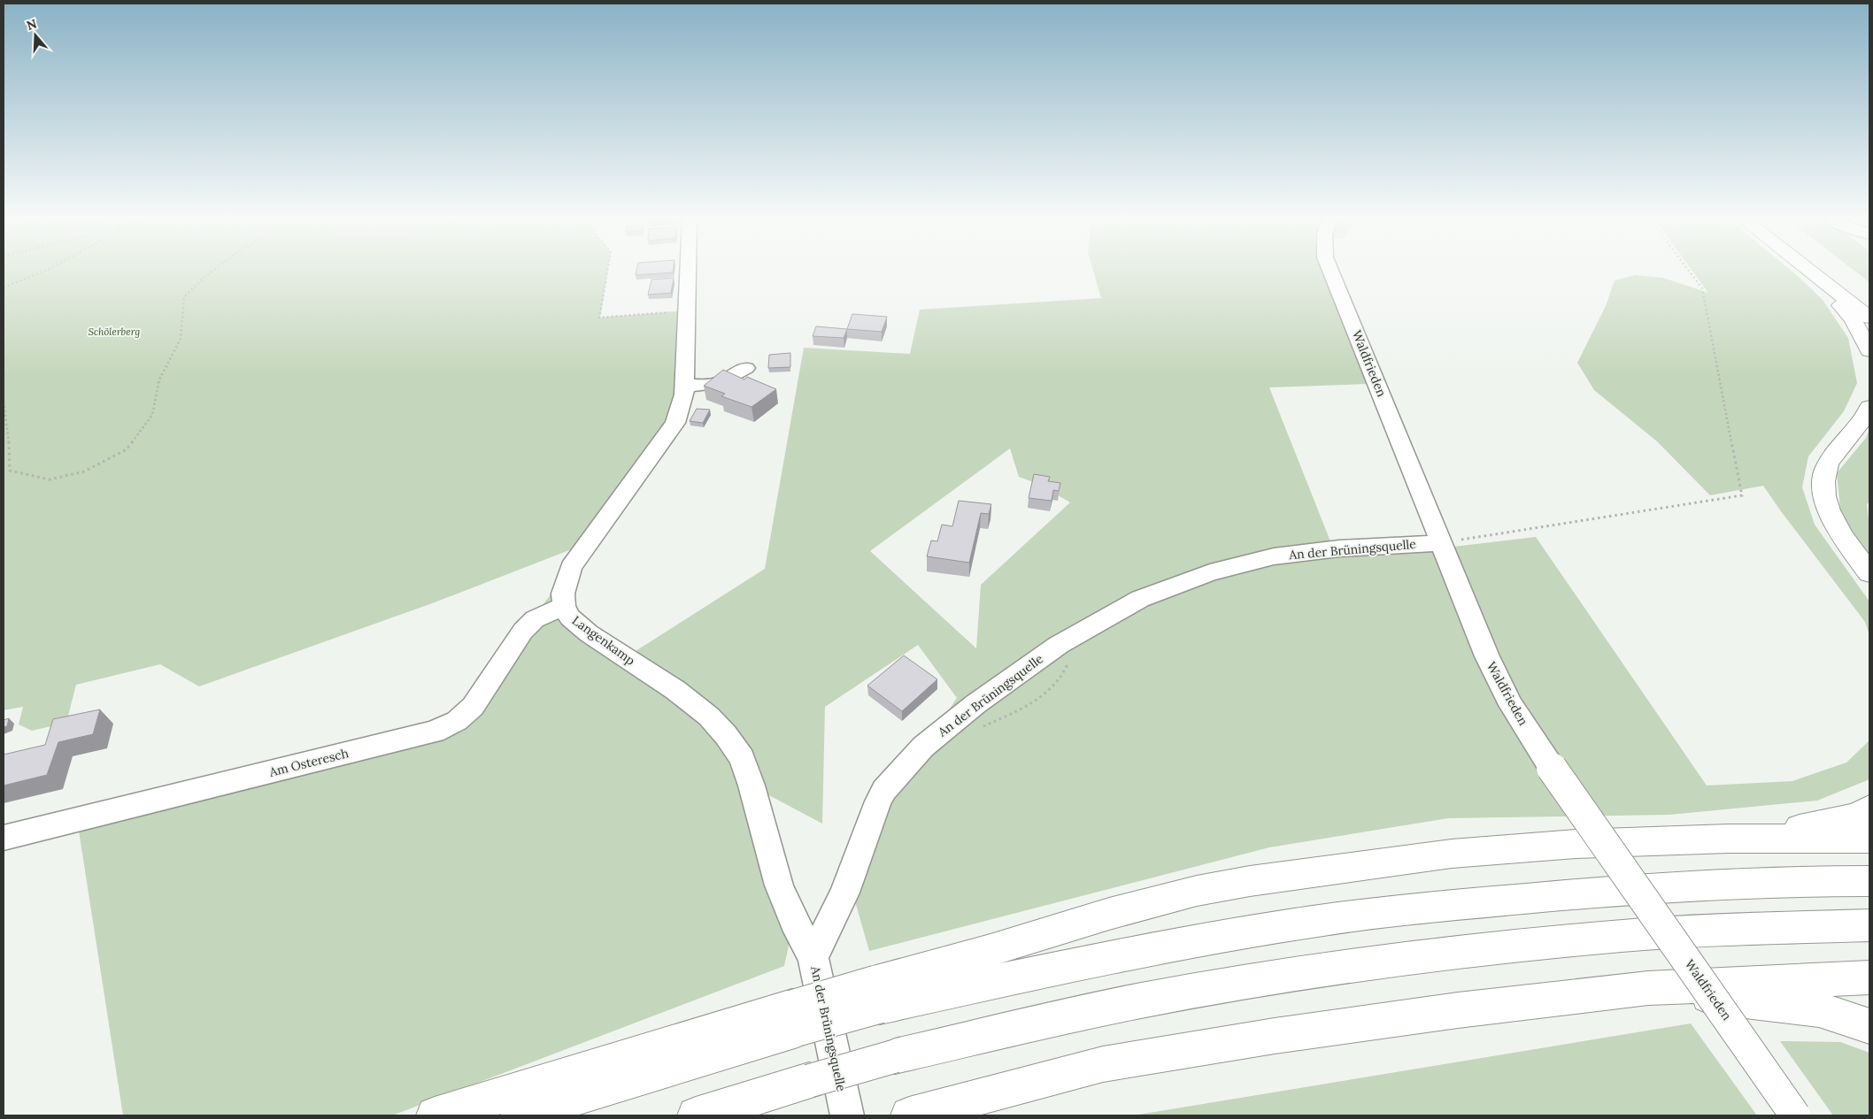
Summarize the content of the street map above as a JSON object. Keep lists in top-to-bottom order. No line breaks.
{"streets":{"street":["Waldfrieden","An der Brüningsquelle","Langenkamp","Am Osteresch"]},"crossings":[["Waldfrieden","An der Brüningsquelle"],["An der Brüningsquelle","Langenkamp"],["Langenkamp","Am Osteresch"]],"parks":["Schölerberg"],"north":"top"}
